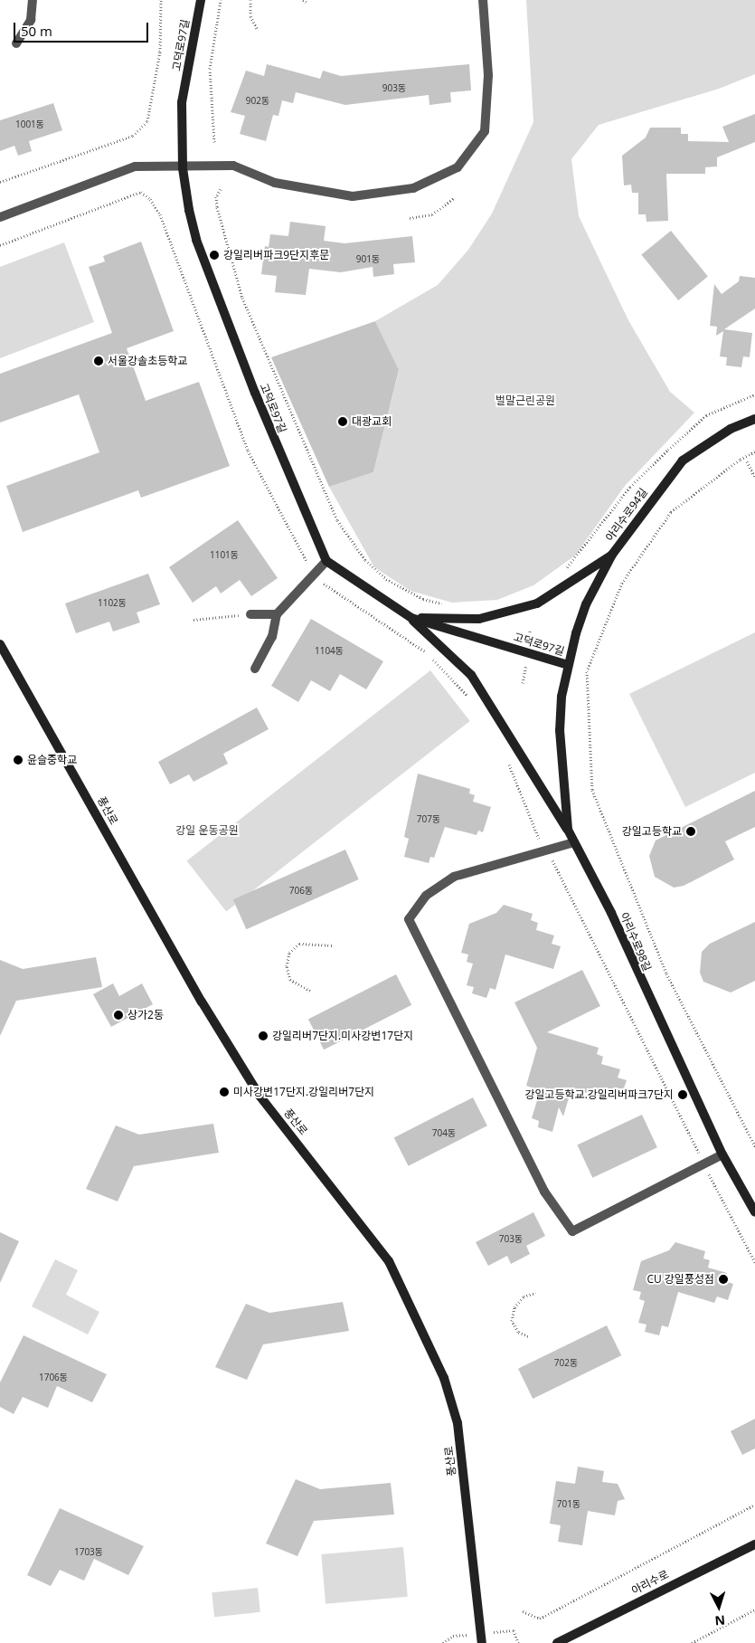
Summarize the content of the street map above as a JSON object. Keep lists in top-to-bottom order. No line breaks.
{"streets":{"street":["고덕로97길","아리수로94길","풍산로","아리수로98길","아리수로"]},"crossings":[["고덕로97길","아리수로94길"],["고덕로97길","아리수로98길"],["아리수로94길","아리수로98길"]],"parks":["벌말근린공원","강일 운동공원"],"places":["강일리버파크9단지후문","서울강솔초등학교","대광교회","윤슬중학교","강일고등학교","상가2동","강일리버7단지.미사강변17단지","미사강변17단지.강일리버7단지","강일고등학교.강일리버파크7단지","CU 강일풍성점"],"house_numbers":["903동","902동","1001동","901동","1101동","1102동","1104동","707동","706동","704동","703동","702동","1706동","701동","1703동"],"scale_bar":"50 m","north":"bottom"}
